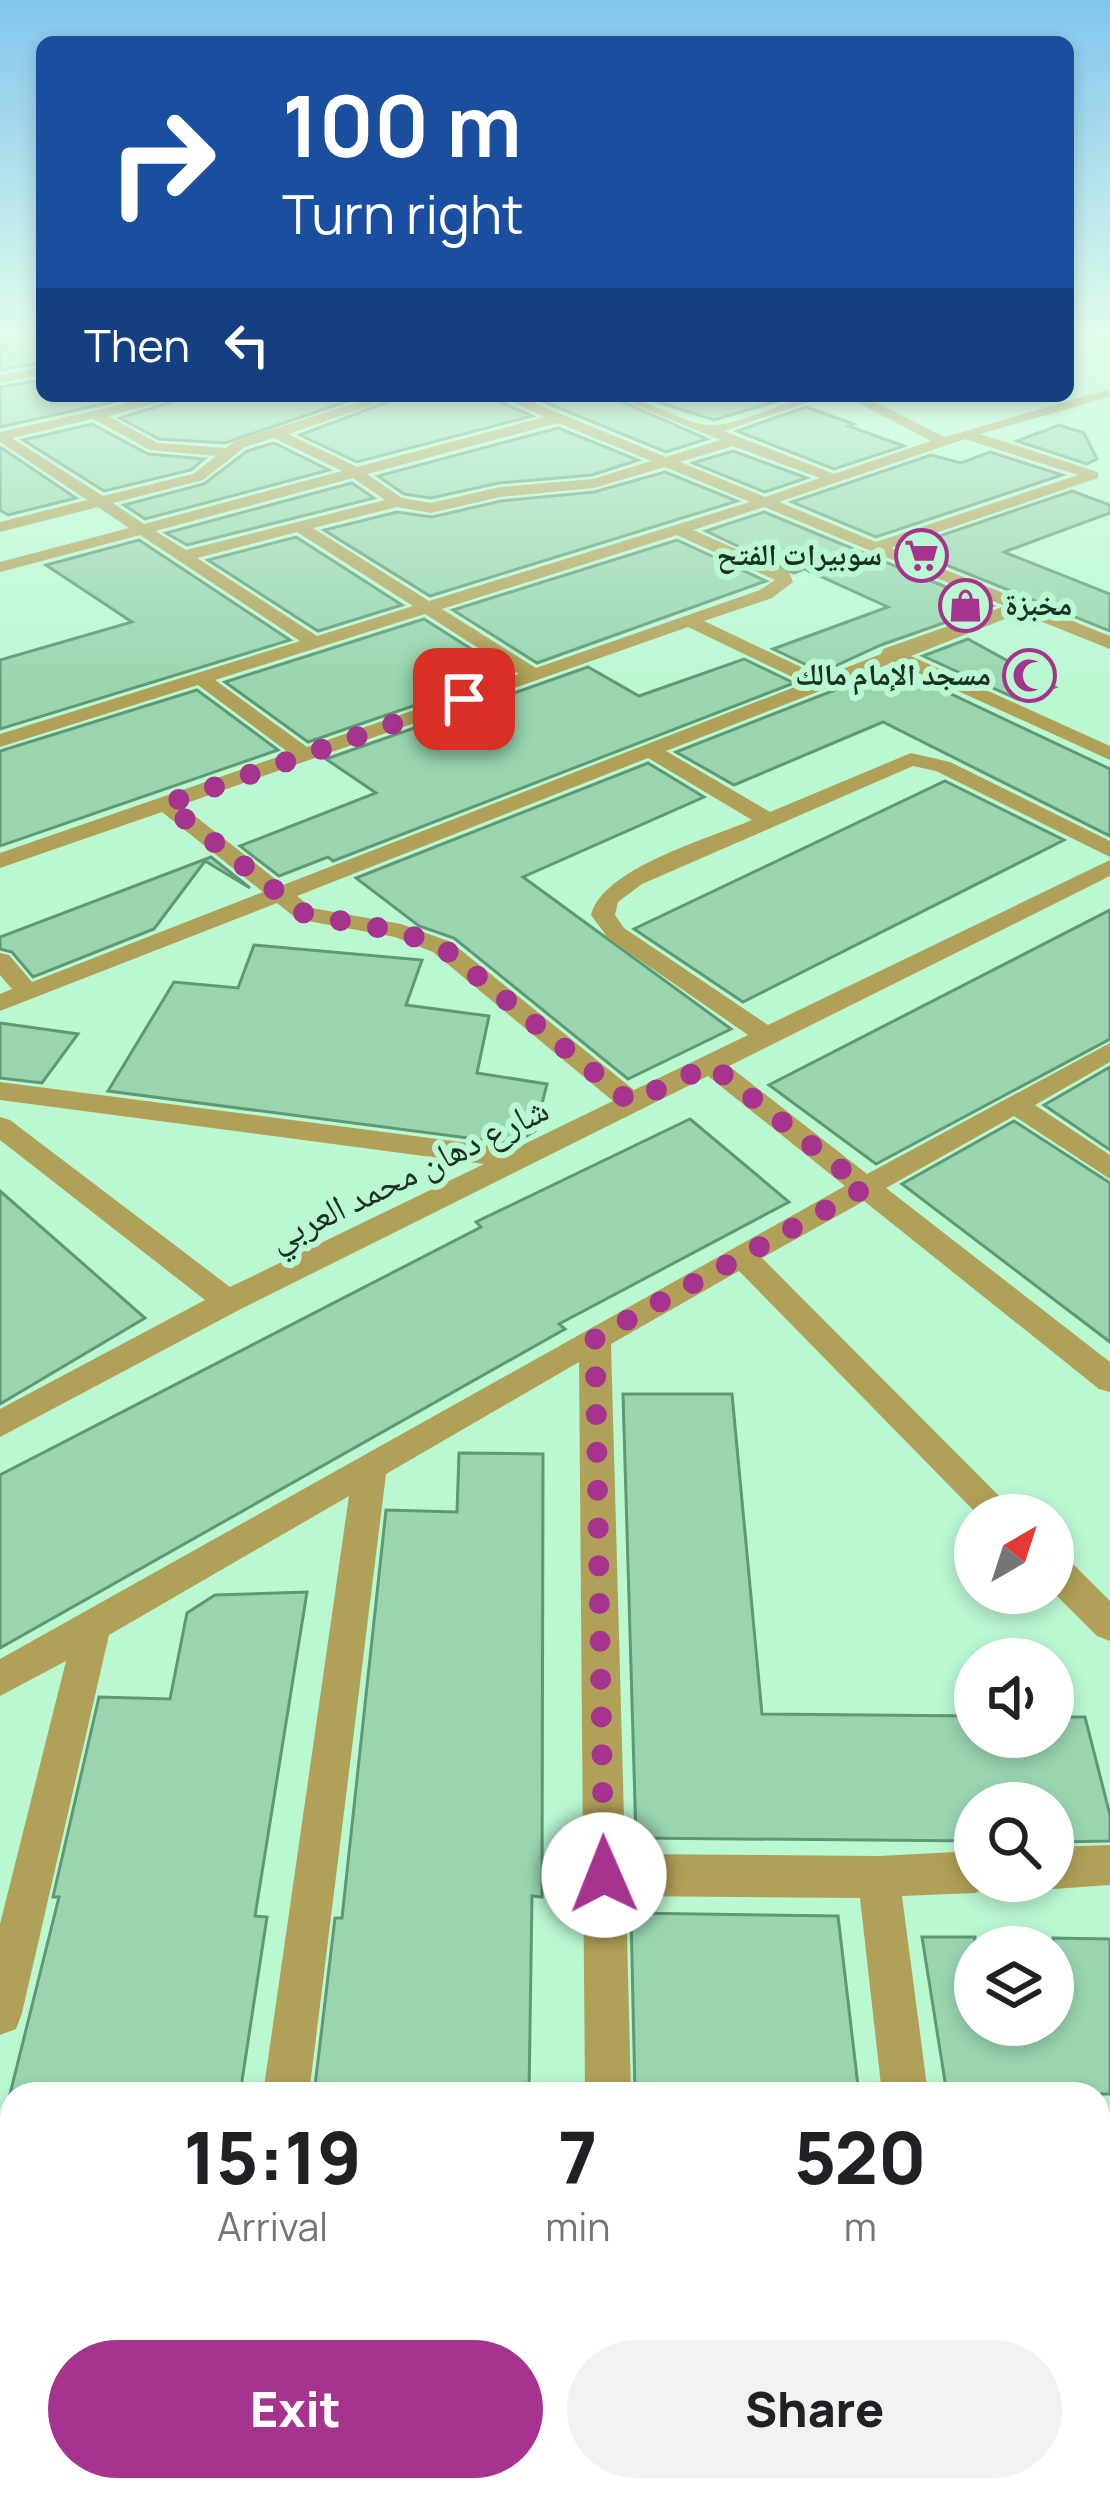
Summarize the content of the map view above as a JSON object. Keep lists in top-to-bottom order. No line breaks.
{"streets":{"street":["شارع دهان محمد العربي"]},"places":{"supermarket":["سوبيرات الفتح"],"shop":["مخبزة"],"mosque":["مسجد الإمام مالك"]},"north":"top right","page":{"turn":["100 m","Turn right"],"then":"Then","eta":["15:19","Arrival","7","min","520","m"],"buttons":["Exit","Share"]}}
